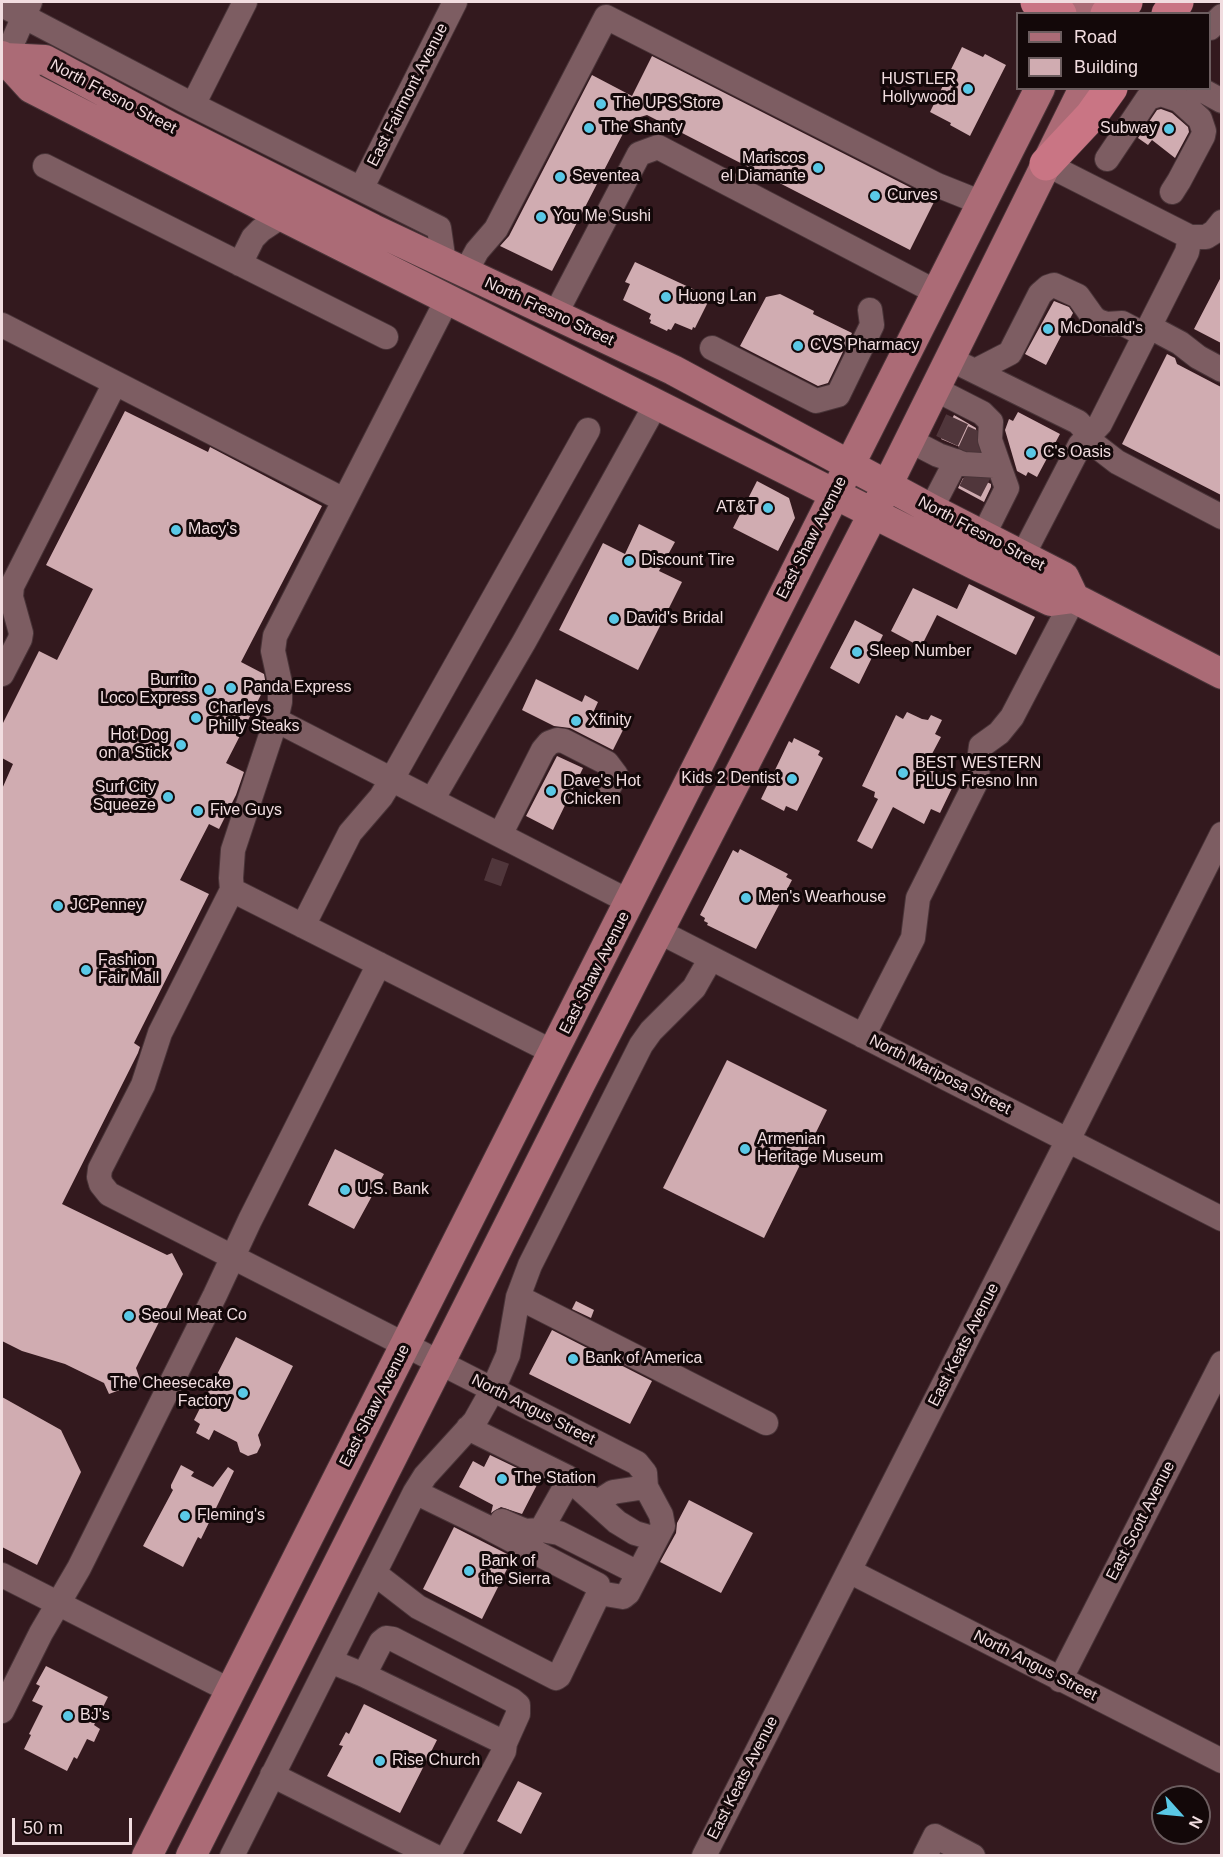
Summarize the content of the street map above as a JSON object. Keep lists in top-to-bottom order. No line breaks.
{"streets":{"main road":["North Fresno Street","East Shaw Avenue"],"street":["East Fairmont Avenue","North Mariposa Street","East Keats Avenue","North Angus Street","East Scott Avenue"]},"crossings":[["North Fresno Street","East Shaw Avenue"],["East Shaw Avenue","North Angus Street"],["North Mariposa Street","East Keats Avenue"],["East Keats Avenue","North Angus Street"],["North Angus Street","East Scott Avenue"]],"places":["HUSTLER Hollywood","The UPS Store","The Shanty","Subway","Mariscos el Diamante","Seventea","Curves","You Me Sushi","Huong Lan","McDonald's","CVS Pharmacy","C's Oasis","AT&T","Macy's","Discount Tire","David's Bridal","Sleep Number","Panda Express","Burrito Loco Express","Charleys Philly Steaks","Xfinity","Hot Dog on a Stick","BEST WESTERN PLUS Fresno Inn","Kids 2 Dentist","Dave's Hot Chicken","Surf City Squeeze","Five Guys","Men's Wearhouse","JCPenney","Fashion Fair Mall","Armenian Heritage Museum","U.S. Bank","Seoul Meat Co","Bank of America","The Cheesecake Factory","The Station","Fleming's","Bank of the Sierra","BJ's","Rise Church"],"legend":["Road","Building"],"scale_bar":"50 m","north":"bottom right"}
